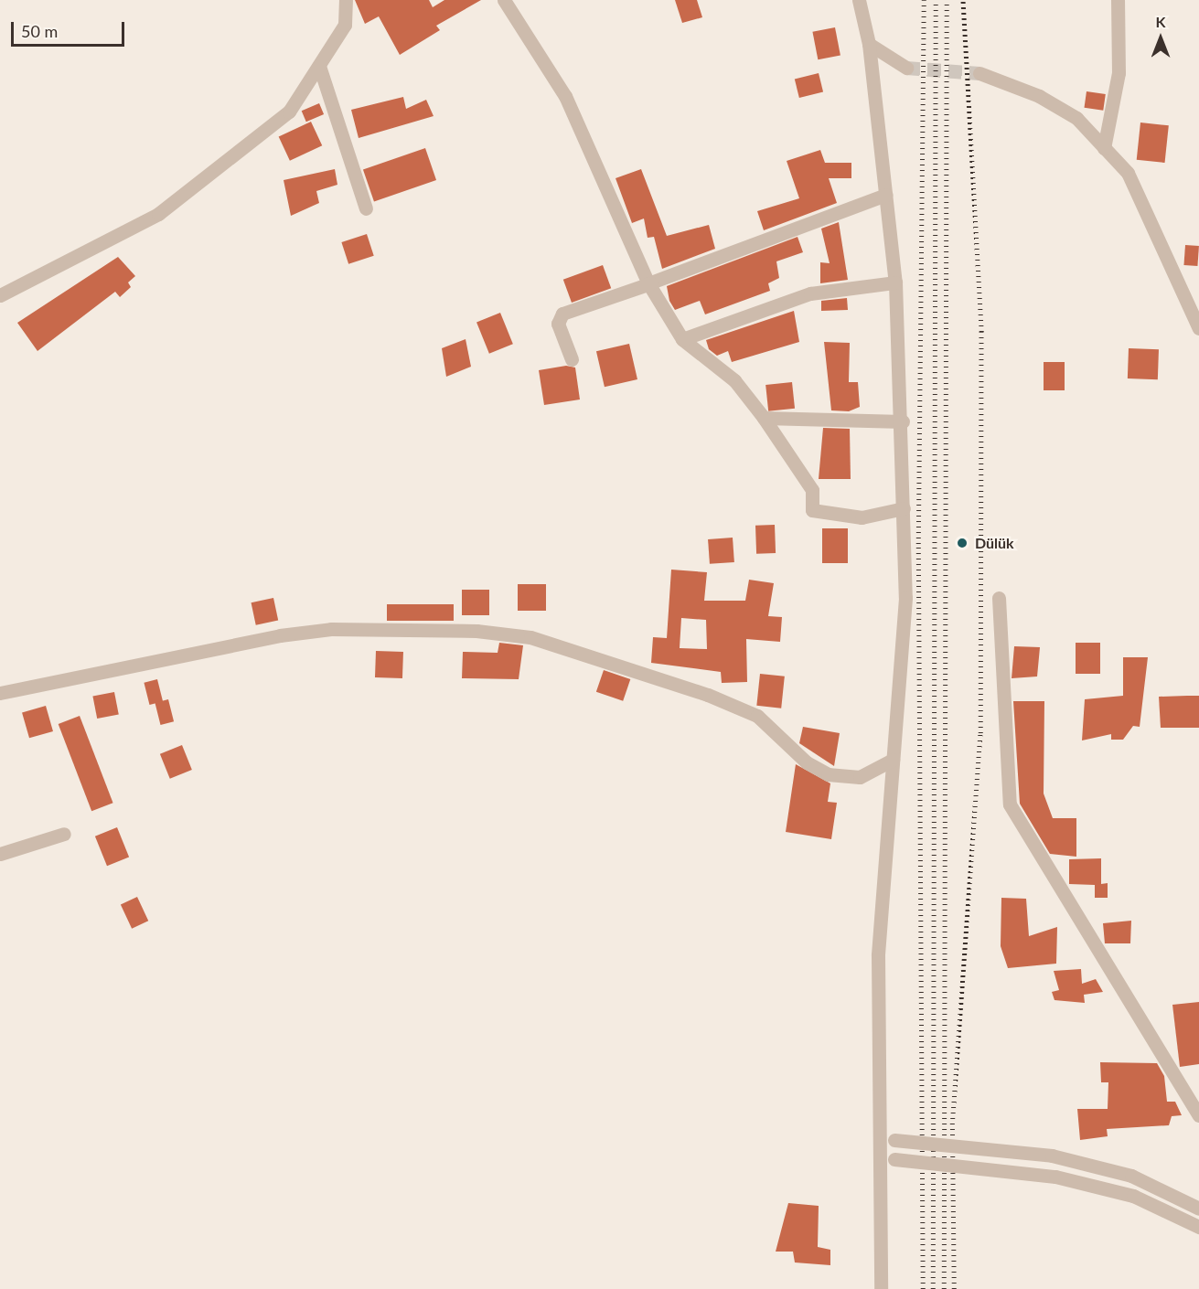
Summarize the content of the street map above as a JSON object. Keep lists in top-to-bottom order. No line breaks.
{"places":["Dülük"],"scale_bar":"50 m","north":"top"}
